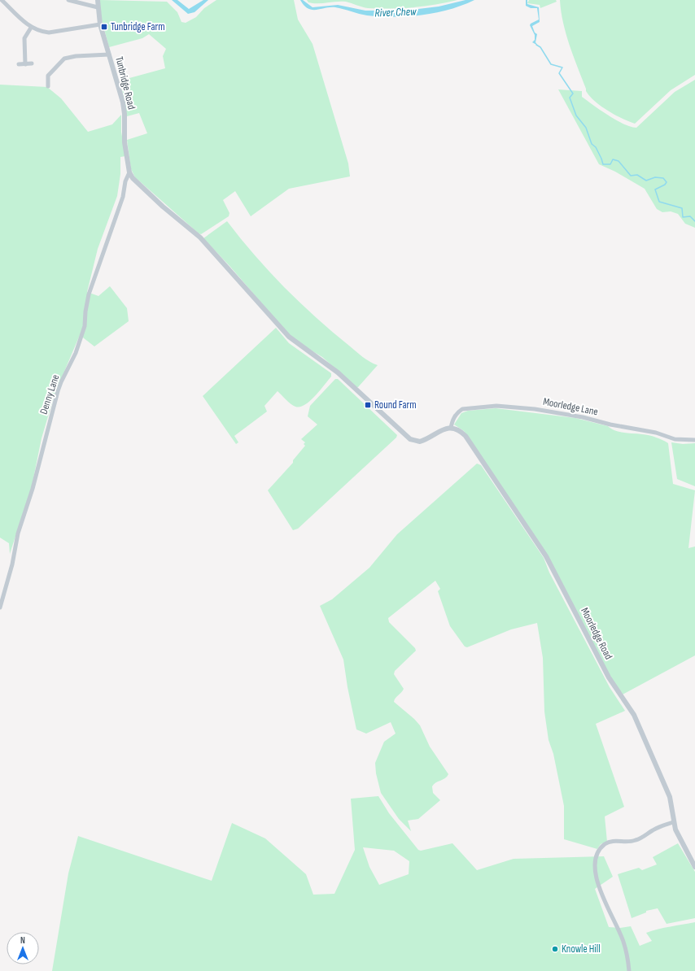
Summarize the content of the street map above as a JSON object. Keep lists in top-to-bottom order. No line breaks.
{"streets":{"street":["Tunbridge Road","Denny Lane","Moorledge Lane","Moorledge Road"]},"crossings":[["Tunbridge Road","Denny Lane"],["Moorledge Lane","Moorledge Road"]],"water":["River Chew"],"places":{"transit":["Tunbridge Farm","Round Farm"],"other":["Knowle Hill"]},"north":"top"}
